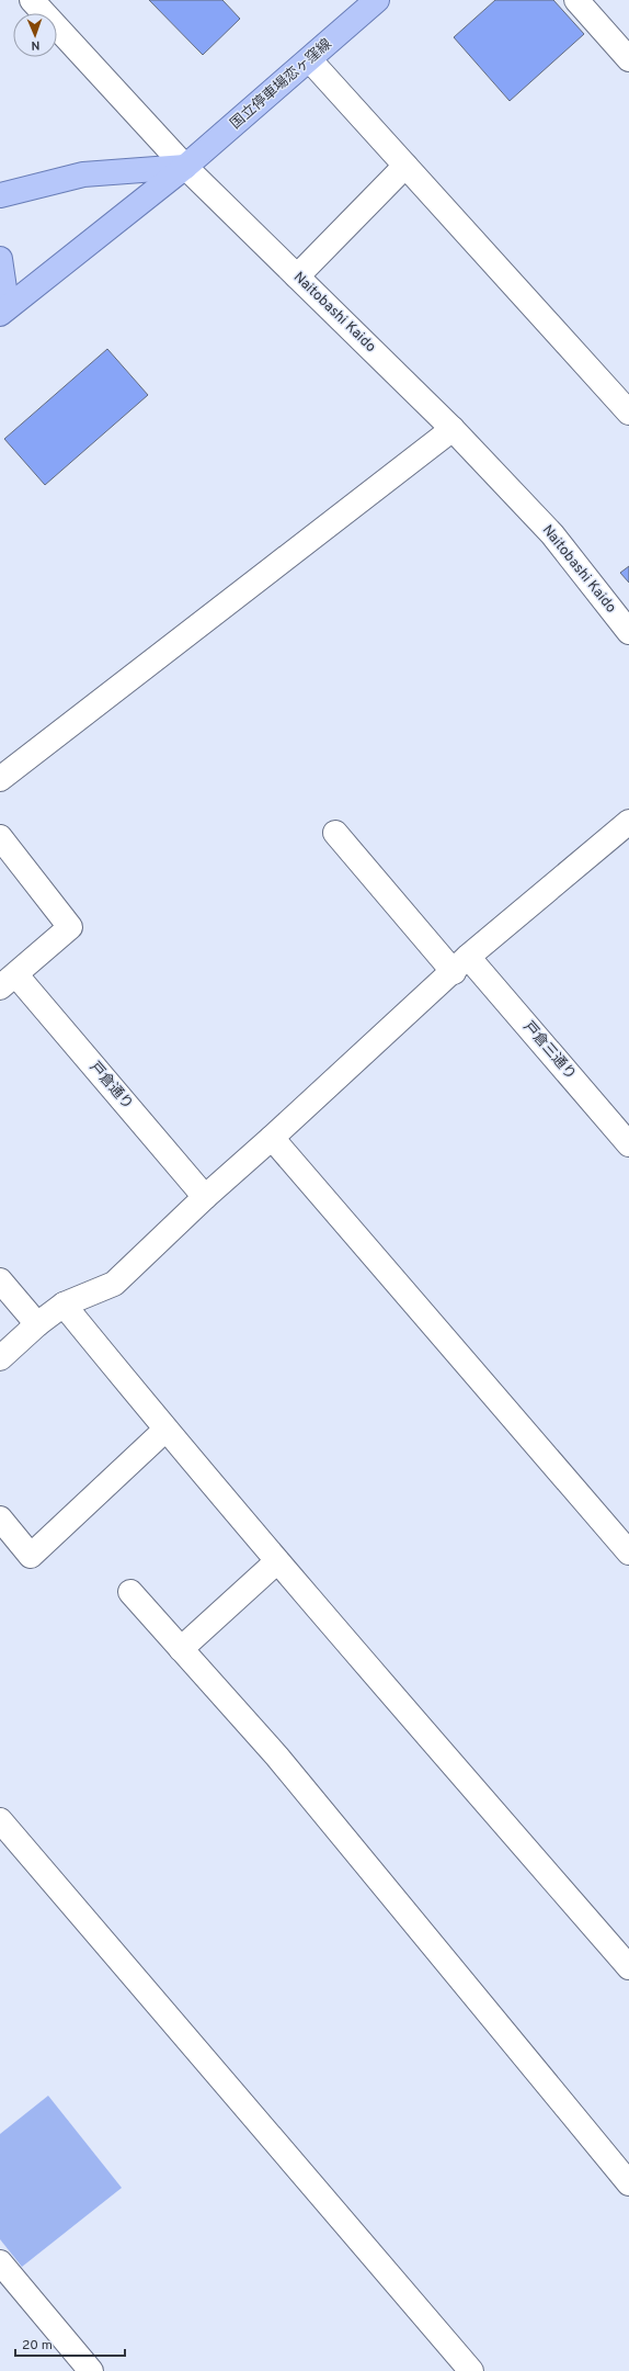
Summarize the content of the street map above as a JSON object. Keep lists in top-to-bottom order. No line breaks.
{"streets":{"main road":["国立停車場恋ヶ窪線"],"street":["Naitobashi Kaido","戸倉三通り","戸倉通り"]},"crossings":[["国立停車場恋ヶ窪線","Naitobashi Kaido"]],"scale_bar":"20 m","north":"bottom"}
